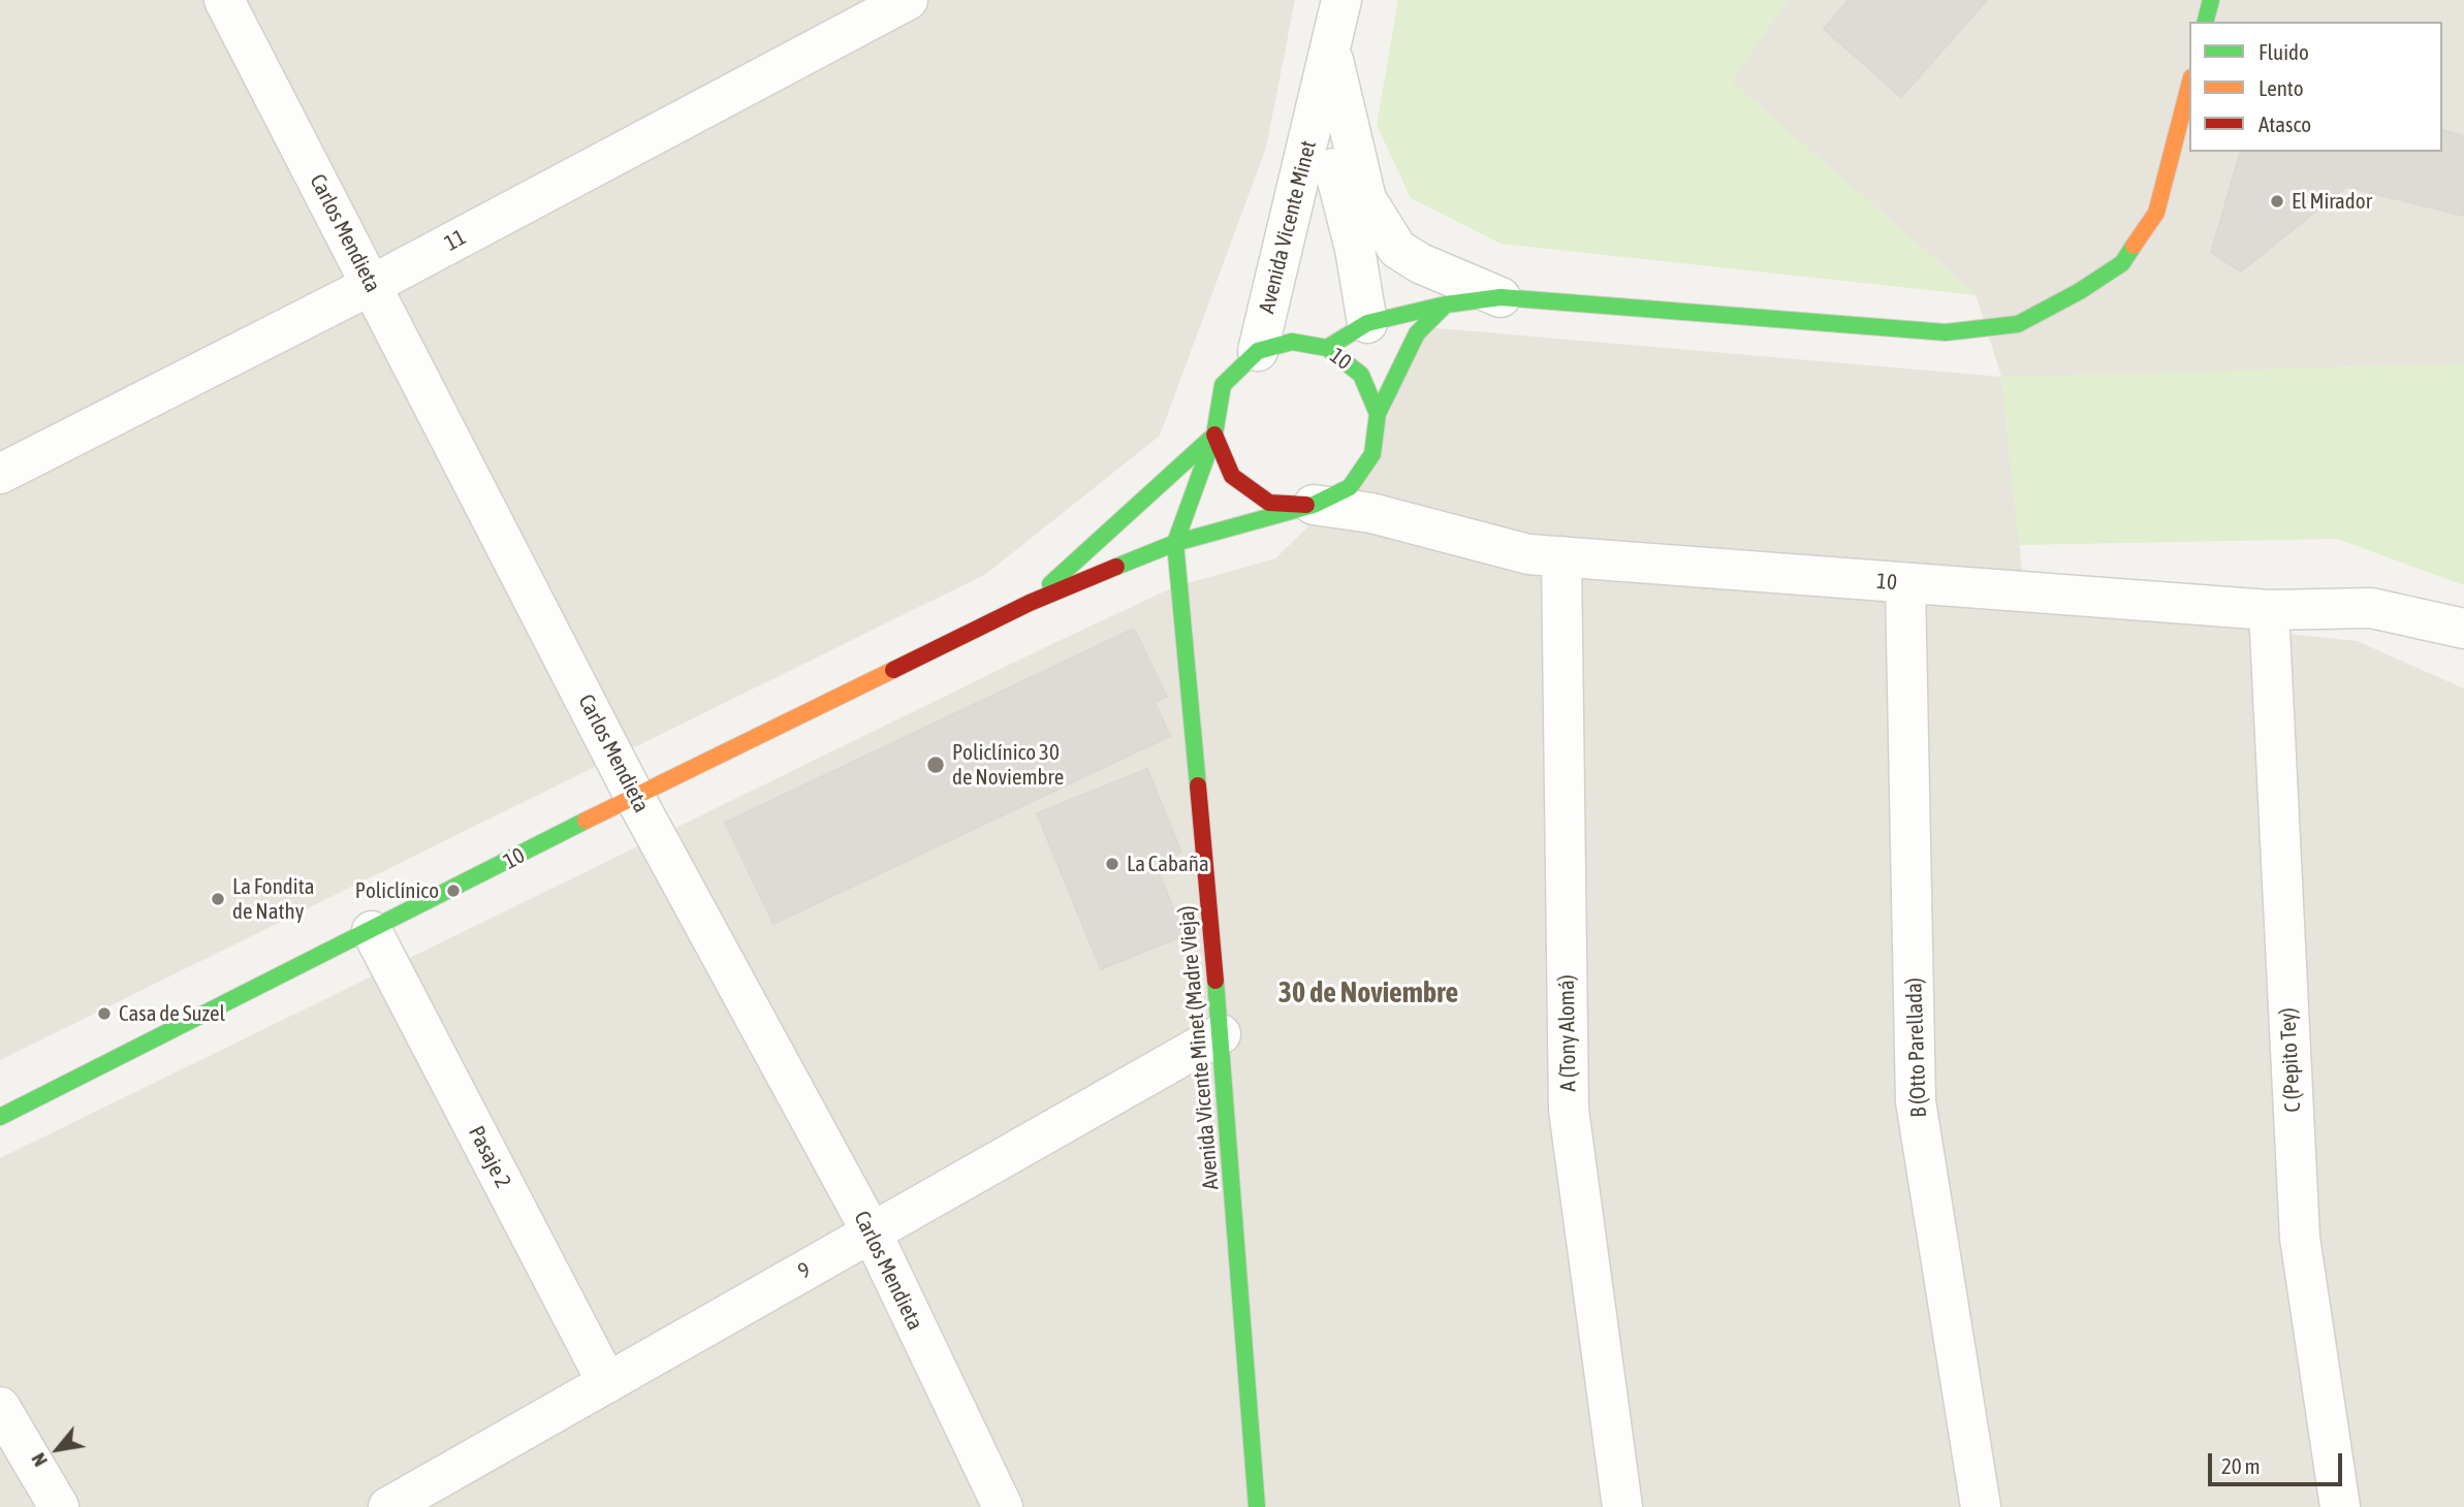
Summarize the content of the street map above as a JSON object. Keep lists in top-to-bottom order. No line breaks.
{"streets":{"main road":["10","Avenida Vicente Minet (Madre Vieja)"],"street":["Avenida Vicente Minet","Carlos Mendieta","11","A (Tony Alomá)","B (Otto Parellada)","C (Pepito Tey)","Pasaje 2","9"]},"crossings":[["Avenida Vicente Minet","10"],["Carlos Mendieta","11"],["Carlos Mendieta","10"],["Carlos Mendieta","9"],["10","A (Tony Alomá)"],["10","Avenida Vicente Minet (Madre Vieja)"],["10","B (Otto Parellada)"],["10","C (Pepito Tey)"],["10","Pasaje 2"],["Avenida Vicente Minet (Madre Vieja)","9"],["Pasaje 2","9"]],"districts":["30 de Noviembre"],"places":["El Mirador","Policlínico 30 de Noviembre","La Cabaña","Policlínico","La Fondita de Nathy","Casa de Suzel"],"legend":["Fluido","Lento","Atasco"],"scale_bar":"20 m","north":"bottom left"}
